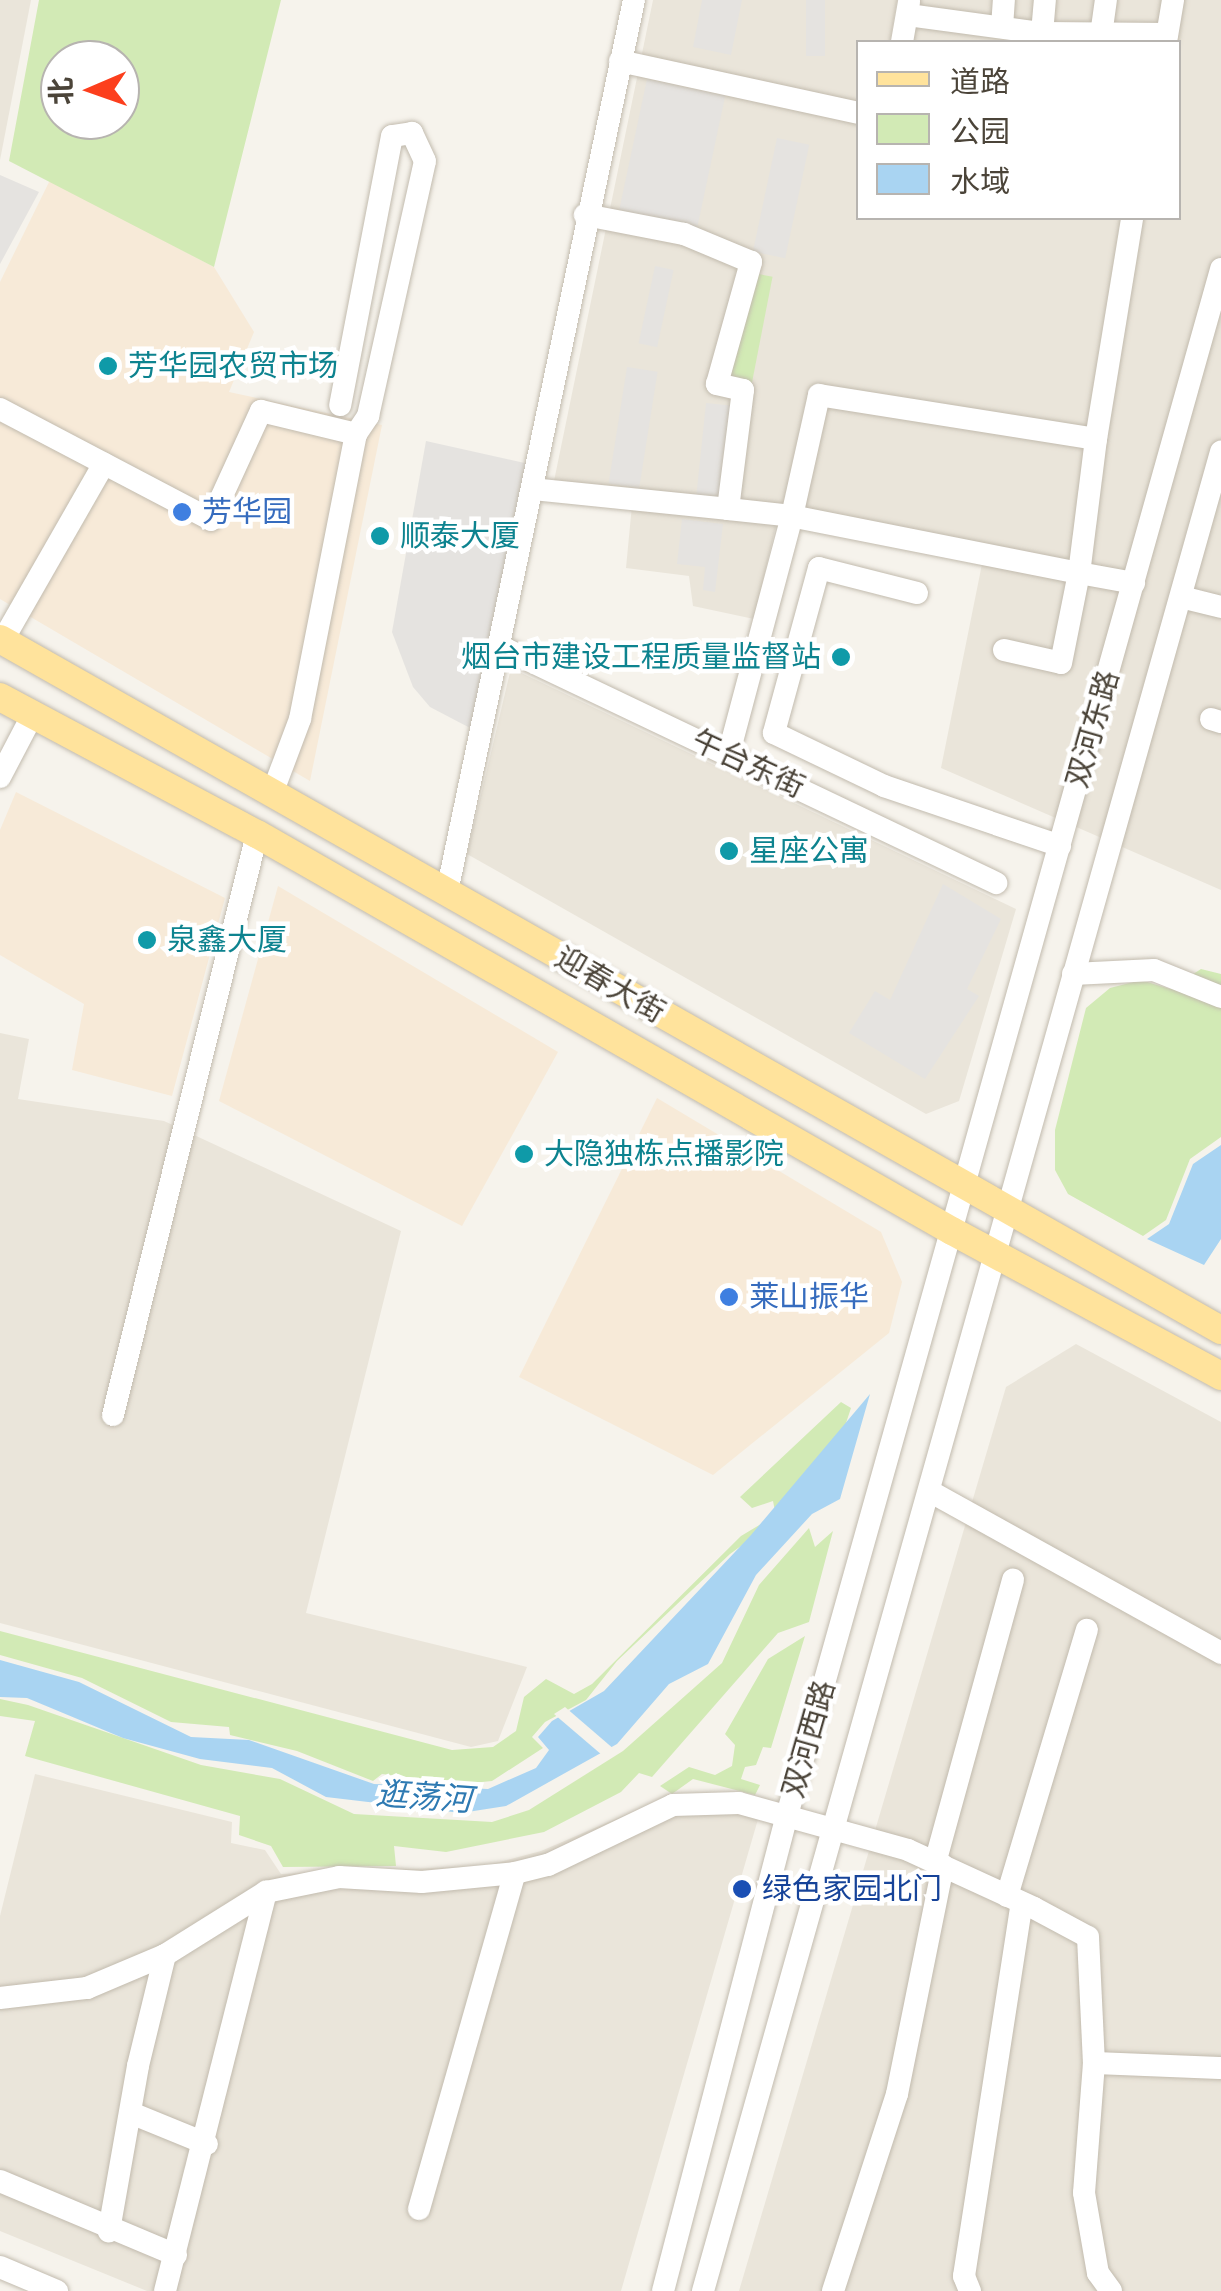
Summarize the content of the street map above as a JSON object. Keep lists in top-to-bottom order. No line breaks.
{"streets":{"main road":["迎春大街"],"street":["双河东路","午台东街","双河西路"]},"crossings":[["双河东路","迎春大街"],["双河东路","双河西路"],["迎春大街","双河西路"]],"water":["逛荡河"],"places":["芳华园农贸市场","芳华园","顺泰大厦","烟台市建设工程质量监督站","星座公寓","泉鑫大厦","大隐独栋点播影院","莱山振华","绿色家园北门"],"legend":["道路","公园","水域"],"north":"left"}
